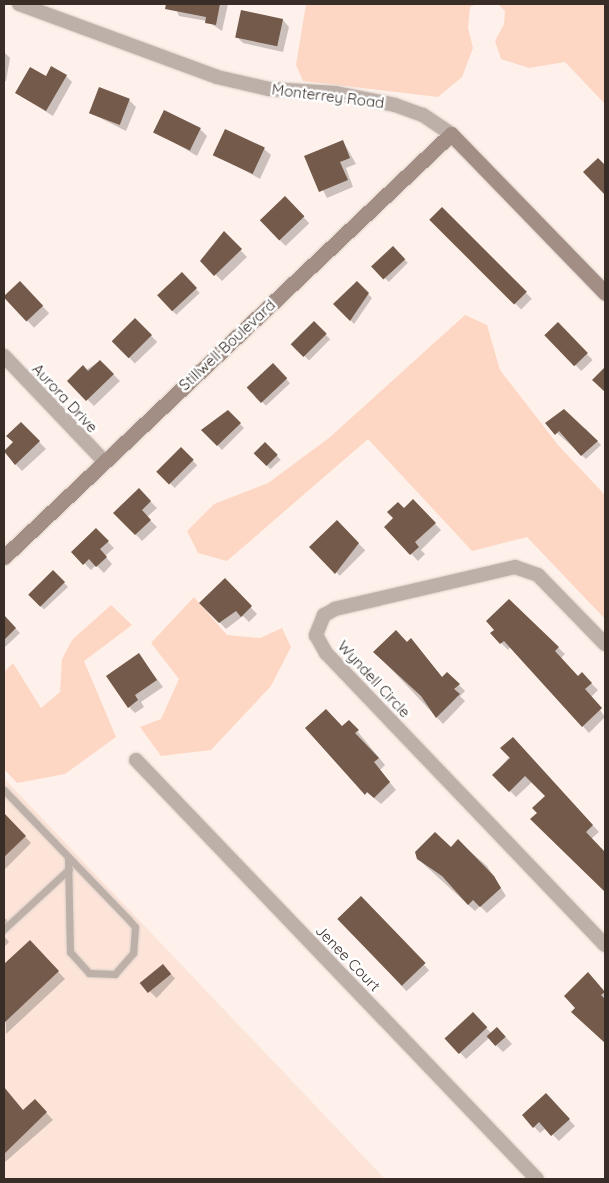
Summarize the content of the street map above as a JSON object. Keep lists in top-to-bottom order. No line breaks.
{"streets":{"street":["Monterrey Road","Stillwell Boulevard","Aurora Drive","Wyndell Circle","Jenee Court"]},"crossings":[["Monterrey Road","Stillwell Boulevard"],["Stillwell Boulevard","Aurora Drive"]]}
